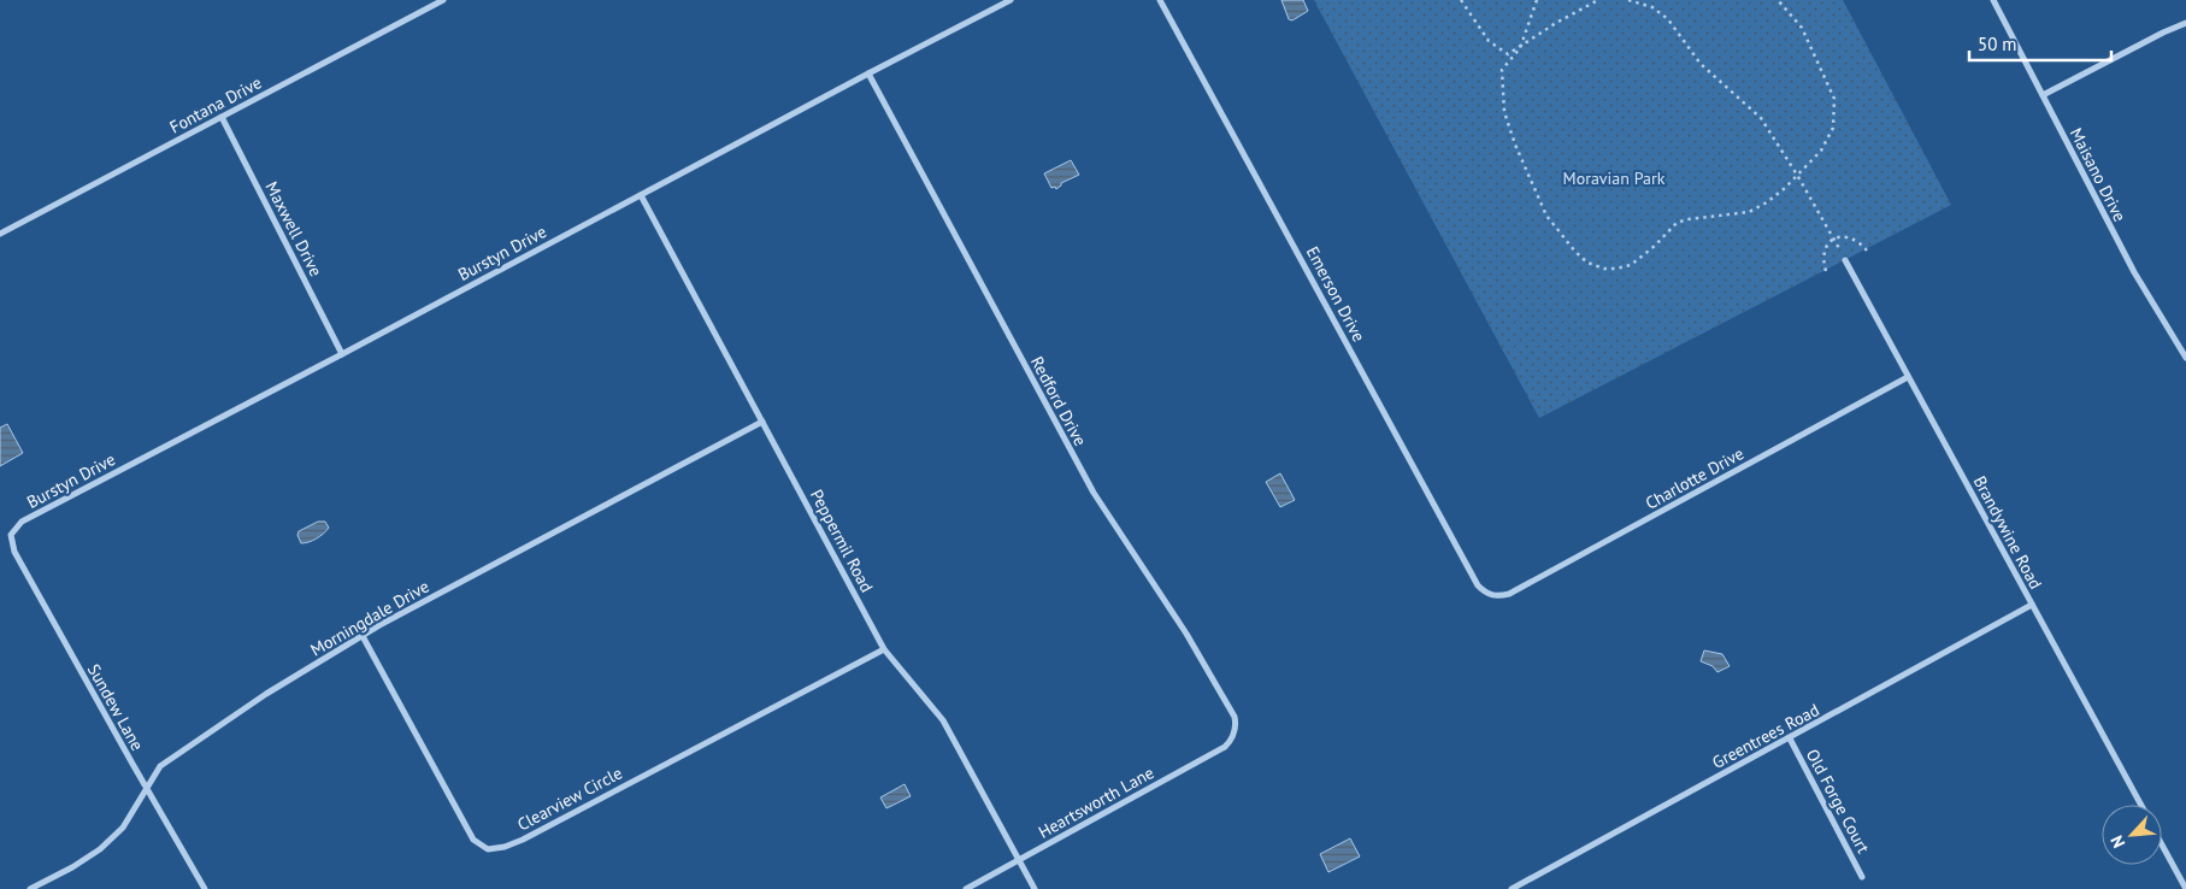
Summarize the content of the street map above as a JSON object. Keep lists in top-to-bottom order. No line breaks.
{"streets":{"street":["Fontana Drive","Maisano Drive","Maxwell Drive","Burstyn Drive","Emerson Drive","Redford Drive","Charlotte Drive","Brandywine Road","Peppermil Road","Morningdale Drive","Sundew Lane","Greentrees Road","Clearview Circle","Old Forge Court","Heartsworth Lane"]},"crossings":[["Fontana Drive","Maxwell Drive"],["Maxwell Drive","Burstyn Drive"],["Burstyn Drive","Redford Drive"],["Burstyn Drive","Peppermil Road"],["Burstyn Drive","Sundew Lane"],["Emerson Drive","Charlotte Drive"],["Redford Drive","Heartsworth Lane"],["Charlotte Drive","Brandywine Road"],["Brandywine Road","Greentrees Road"],["Peppermil Road","Morningdale Drive"],["Peppermil Road","Clearview Circle"],["Peppermil Road","Heartsworth Lane"],["Morningdale Drive","Sundew Lane"],["Morningdale Drive","Clearview Circle"],["Greentrees Road","Old Forge Court"]],"parks":["Moravian Park"],"scale_bar":"50 m","north":"bottom left"}
